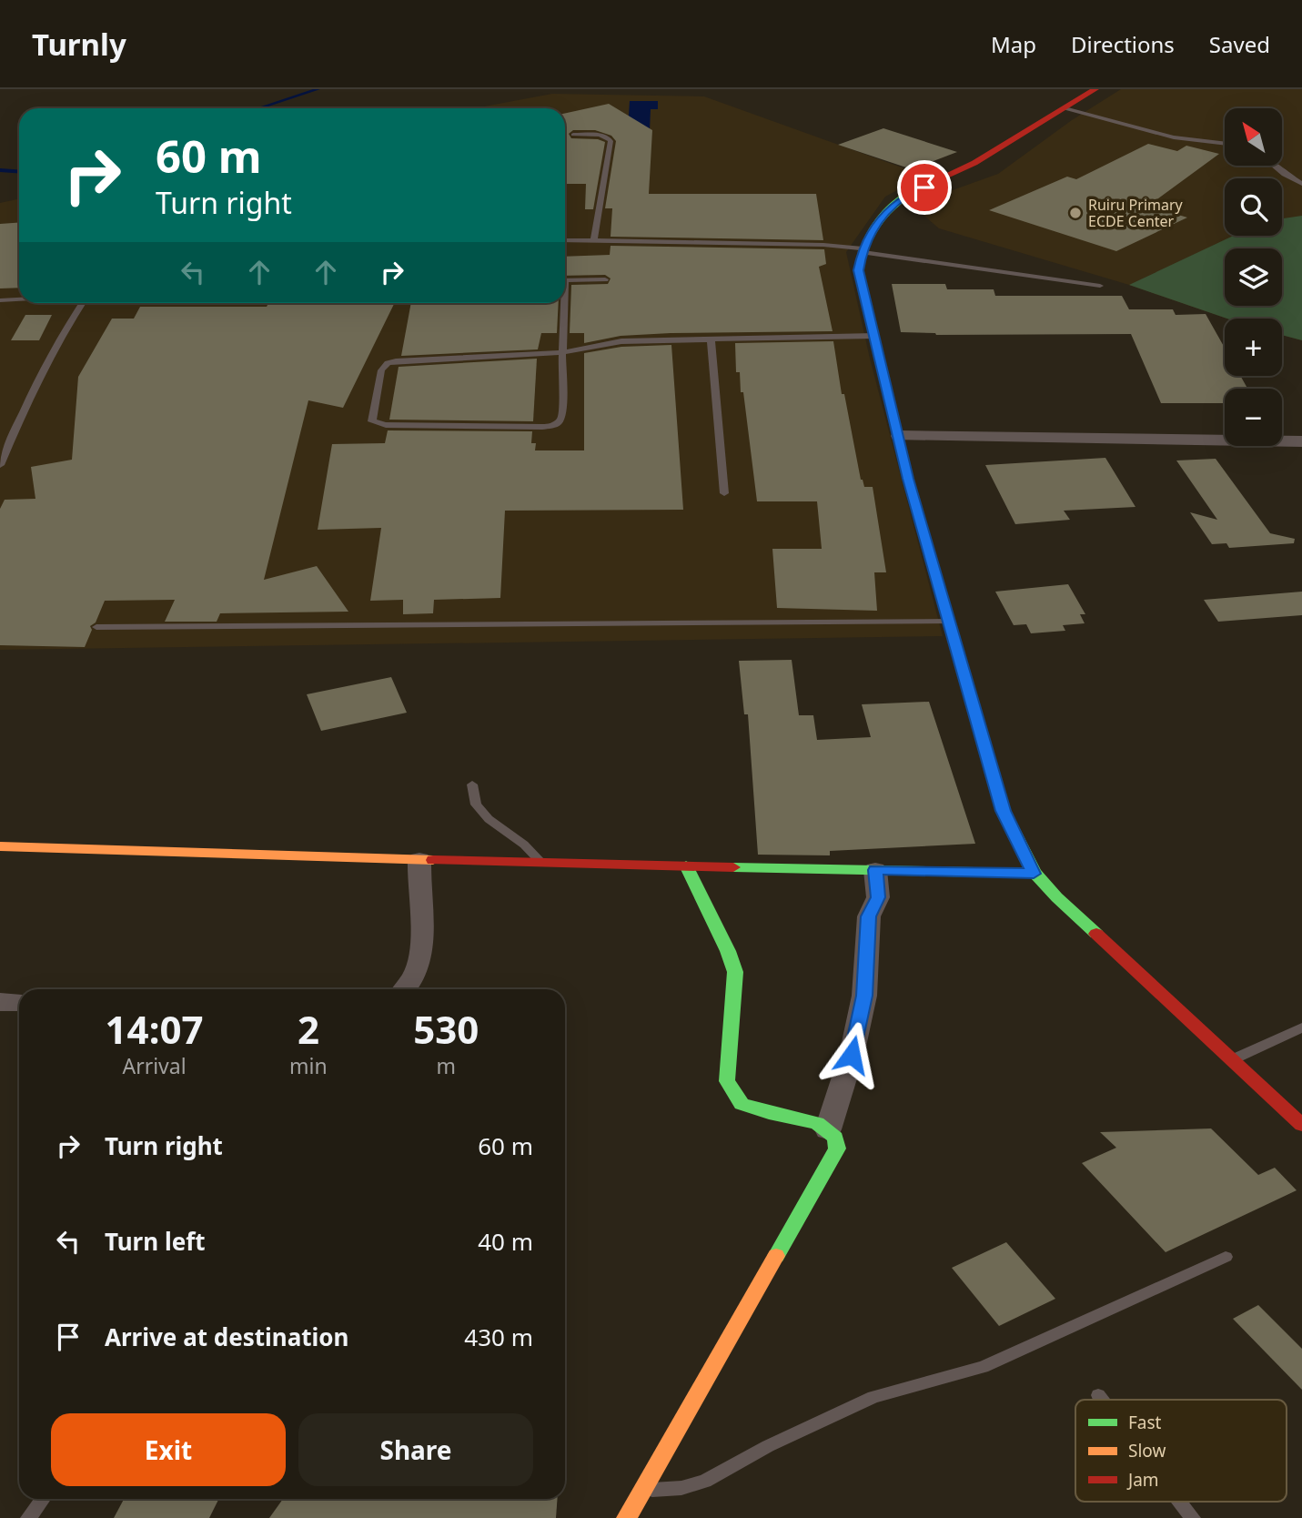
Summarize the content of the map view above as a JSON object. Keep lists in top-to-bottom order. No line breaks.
{"places":["Ruiru Primary ECDE Center"],"legend":["Fast","Slow","Jam"],"north":"top left","page":{"header":"Turnly","nav":["Map","Directions","Saved"],"map_buttons":["+","−"],"turn":["60 m","Turn right"],"eta":["14:07","Arrival","2","min","530","m"],"list":[{"name":"Turn right","value":"60 m"},{"name":"Turn left","value":"40 m"},{"name":"Arrive at destination","value":"430 m"}],"buttons":["Exit","Share"]}}
